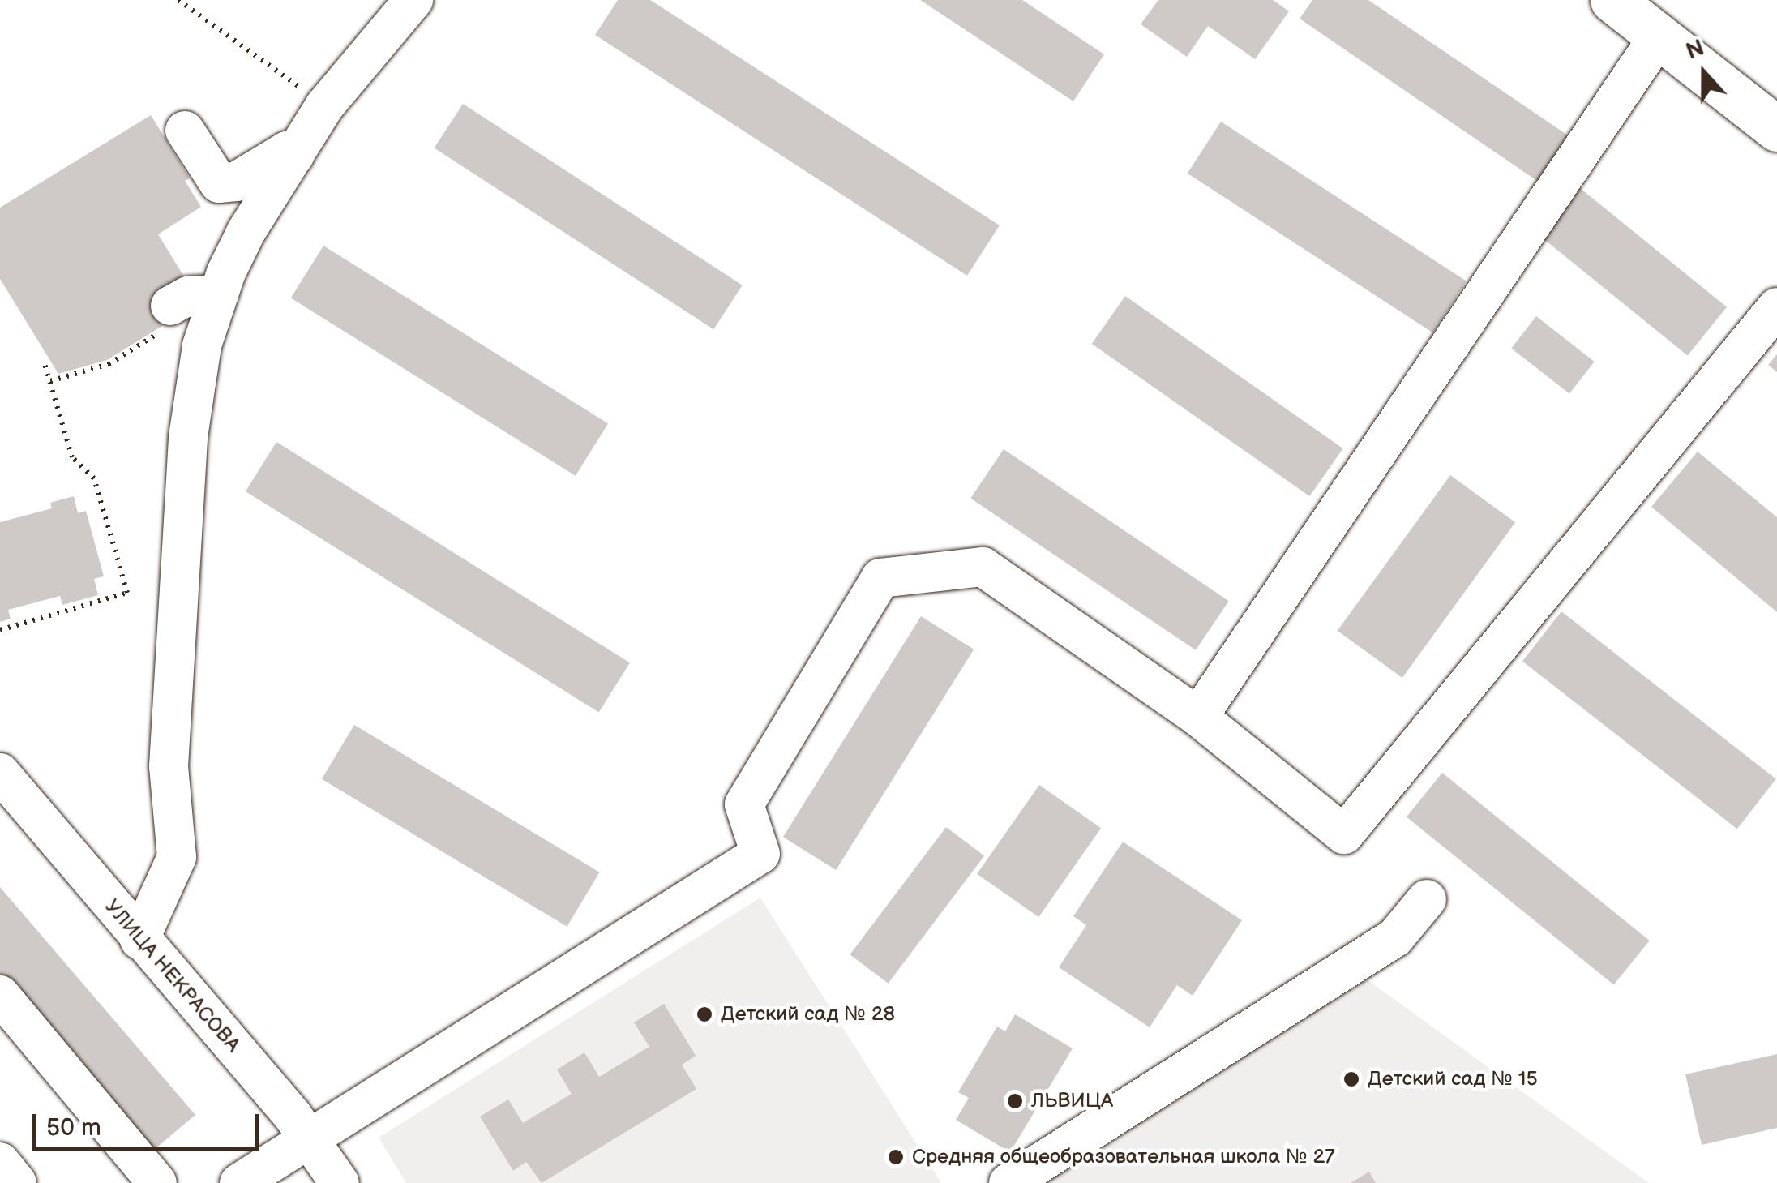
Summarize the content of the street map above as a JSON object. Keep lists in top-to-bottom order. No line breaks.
{"streets":{"street":["УЛИЦА НЕКРАСОВА"]},"places":["Детский сад № 28","Детский сад № 15","ЛЬВИЦА","Средняя общеобразовательная школа № 27"],"scale_bar":"50 m","north":"top"}
